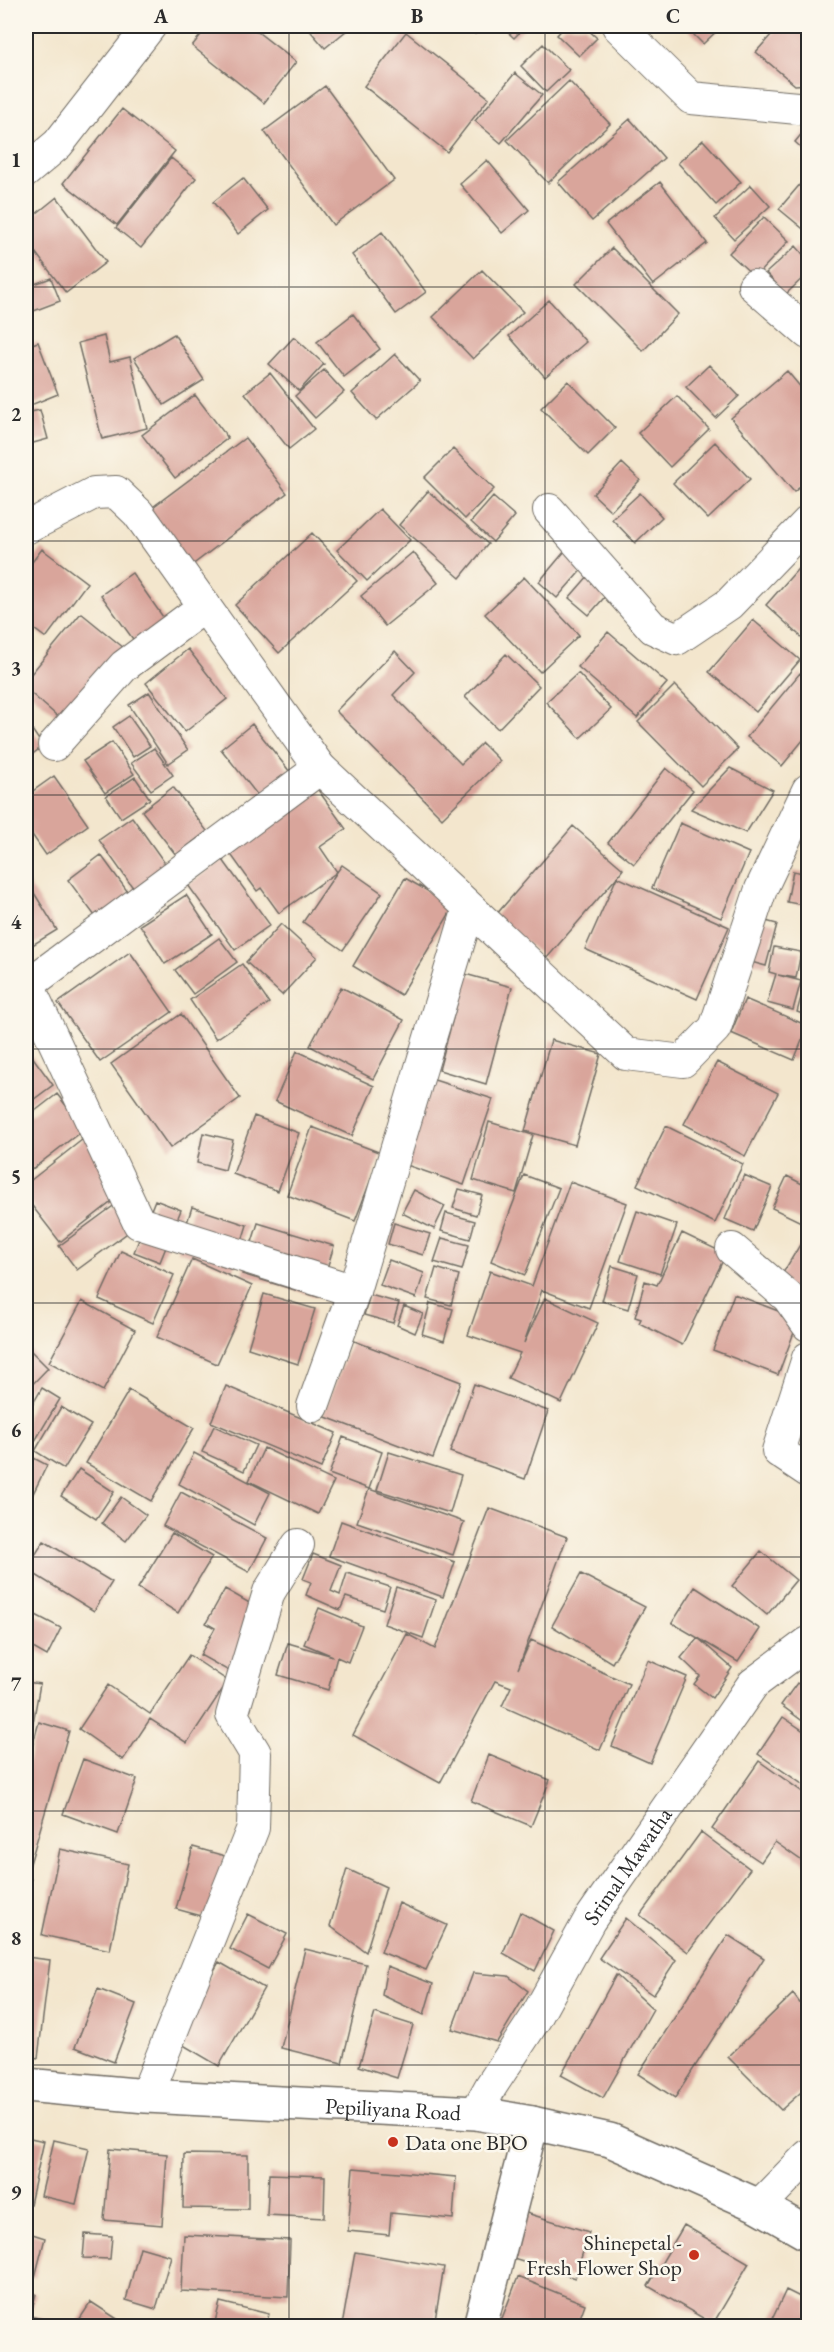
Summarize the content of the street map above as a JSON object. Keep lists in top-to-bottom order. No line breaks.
{"streets":{"main road":["Pepiliyana Road"],"street":["Srimal Mawatha"]},"crossings":[["Srimal Mawatha","Pepiliyana Road"]],"places":["Data one BPO","Shinepetal - Fresh Flower Shop"],"grid":{"columns":["A","B","C"],"rows":["1","2","3","4","5","6","7","8","9"]}}
